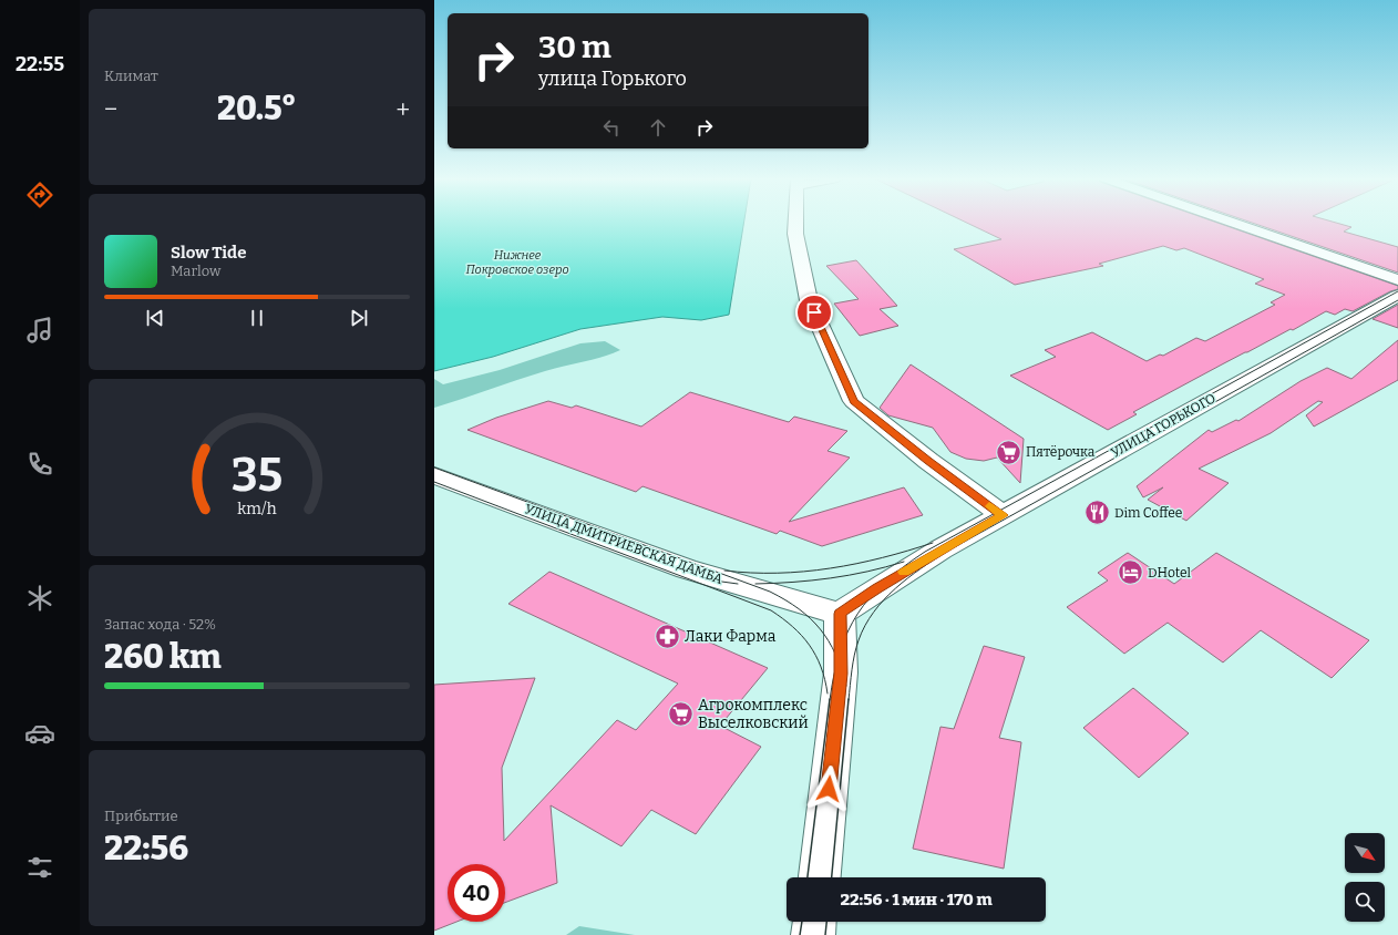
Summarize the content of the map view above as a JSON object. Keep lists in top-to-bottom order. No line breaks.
{"streets":{"street":["УЛИЦА ГОРЬКОГО","УЛИЦА ДМИТРИЕВСКАЯ ДАМБА"]},"crossings":[["УЛИЦА ГОРЬКОГО","УЛИЦА ДМИТРИЕВСКАЯ ДАМБА"]],"water":["Нижнее Покровское озеро"],"places":{"supermarket":["Пятёрочка","Агрокомплекс Выселковский"],"restaurant":["Dim Coffee"],"hotel":["DHotel"],"pharmacy":["Лаки Фарма"]},"north":"bottom right","page":{"tabs":"22:55","tile":["Климат",["Запас хода · 52%","260 km"],["Прибытие","22:56"]],"turn":["30 m","улица Горького"],"heat":["−","20.5°","+"],"song":["Slow Tide","Marlow"],"limit":"40","trip":"22:56 · 1 мин · 170 m","gauge":["35","km/h"]}}
